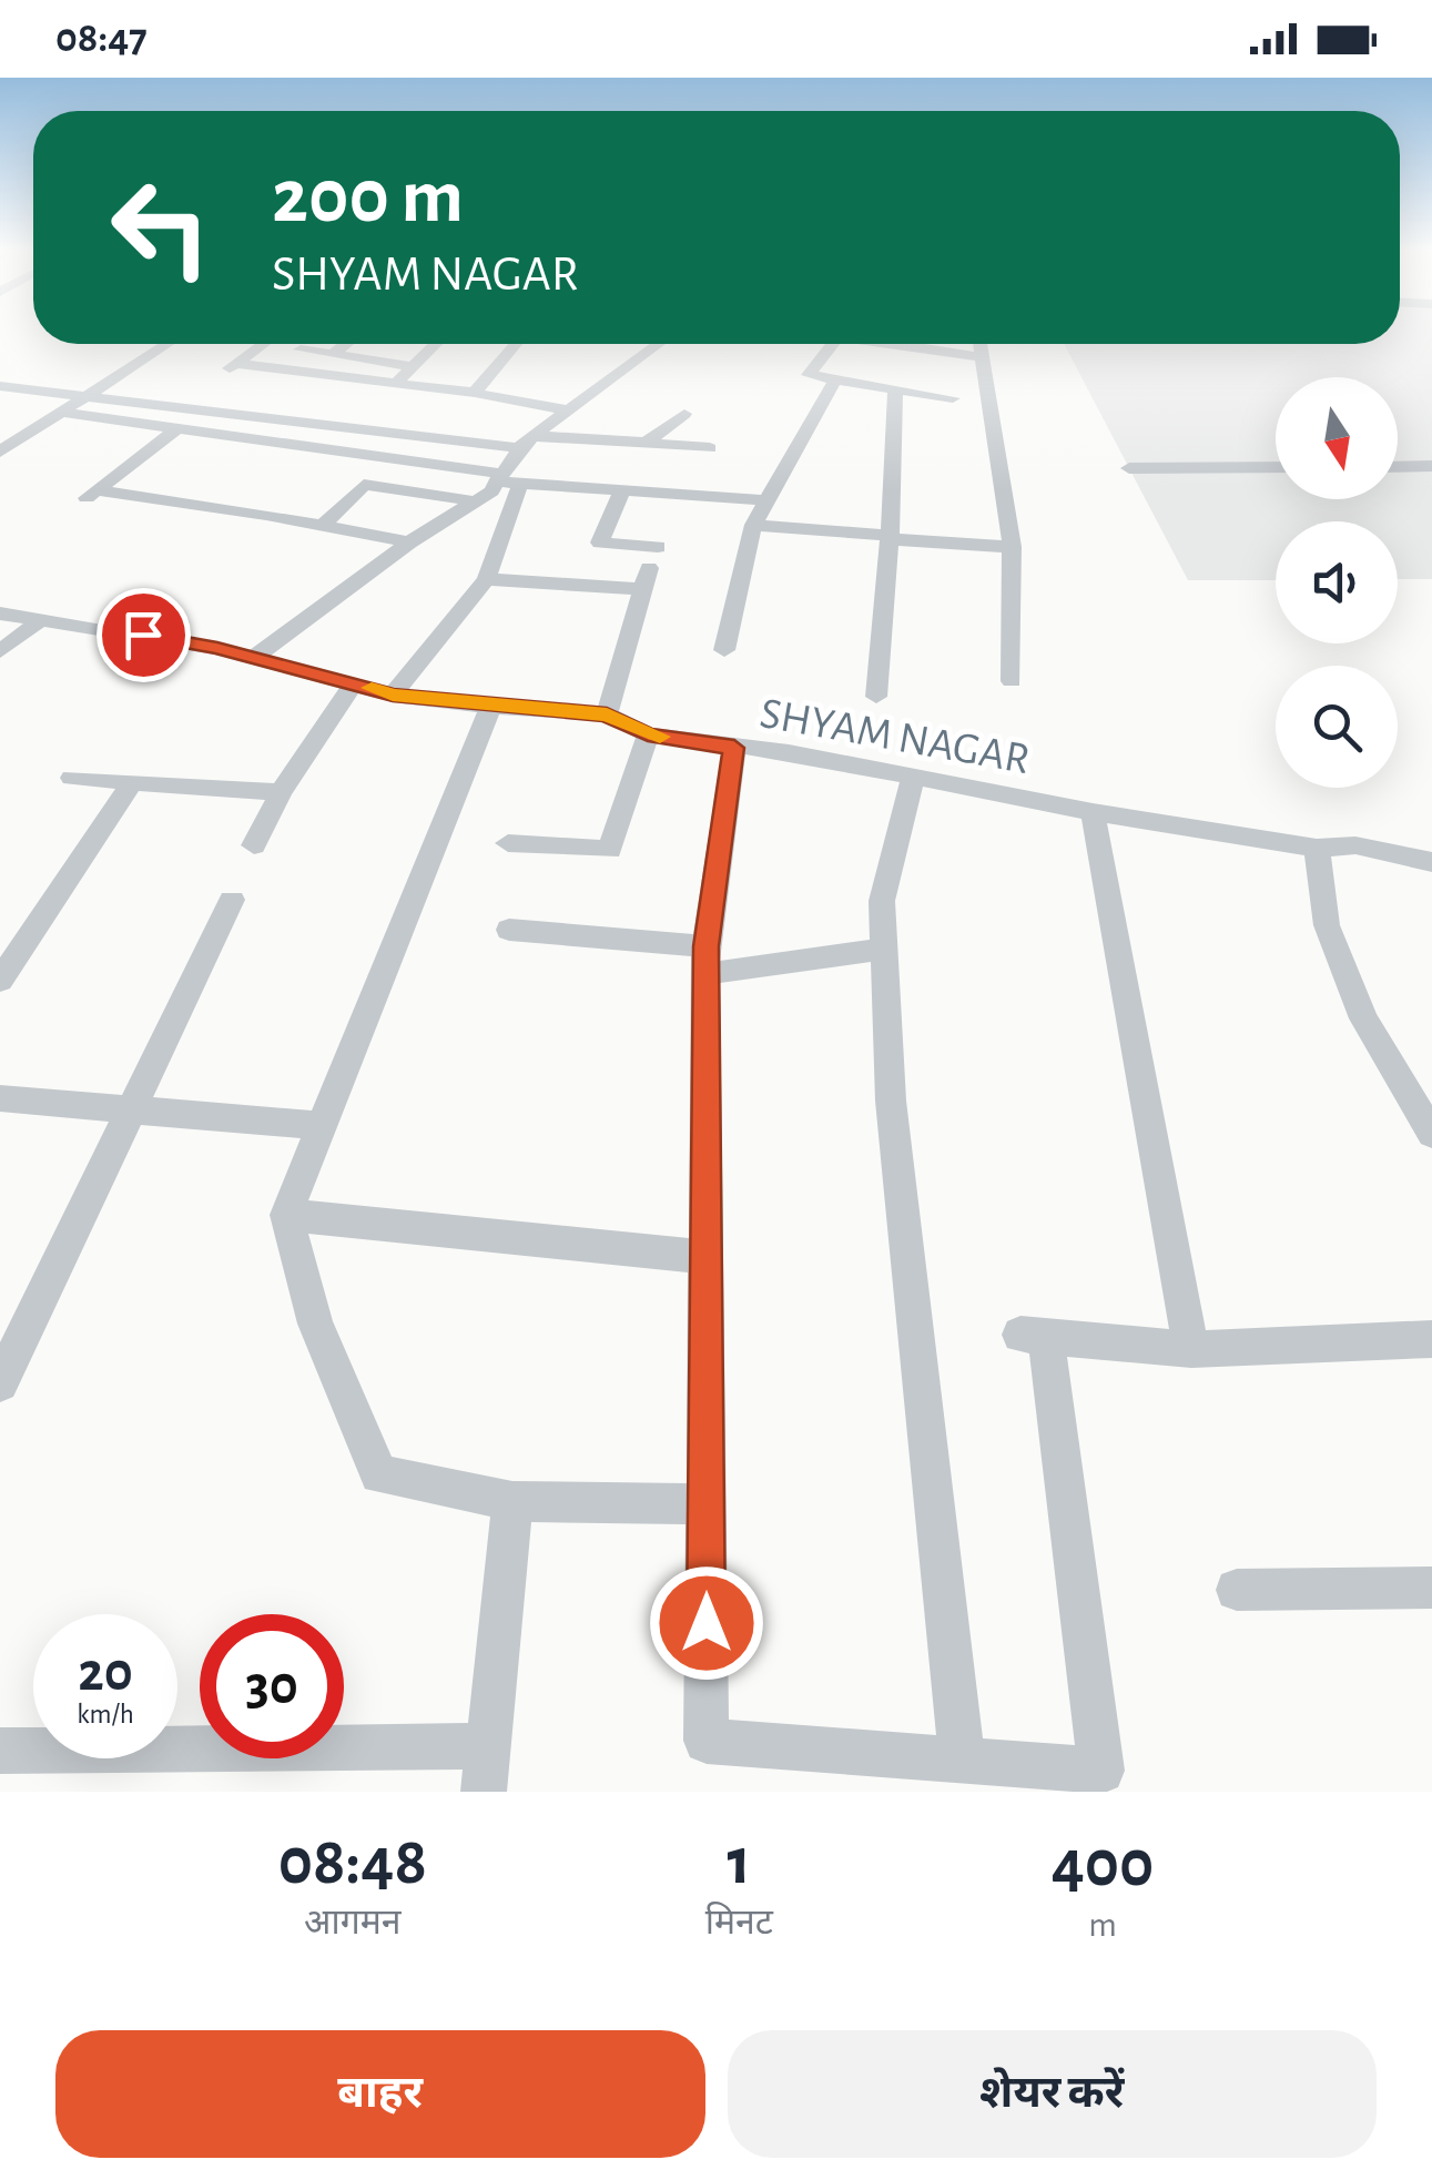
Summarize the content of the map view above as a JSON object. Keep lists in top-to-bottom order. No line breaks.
{"streets":{"street":["SHYAM NAGAR"]},"north":"bottom","page":{"status":"08:47","turn":["200 m","SHYAM NAGAR"],"speed":"20 km/h","limit":"30","eta":["08:48","आगमन","1","मिनट","400","m"],"buttons":["बाहर","शेयर करें"]}}
